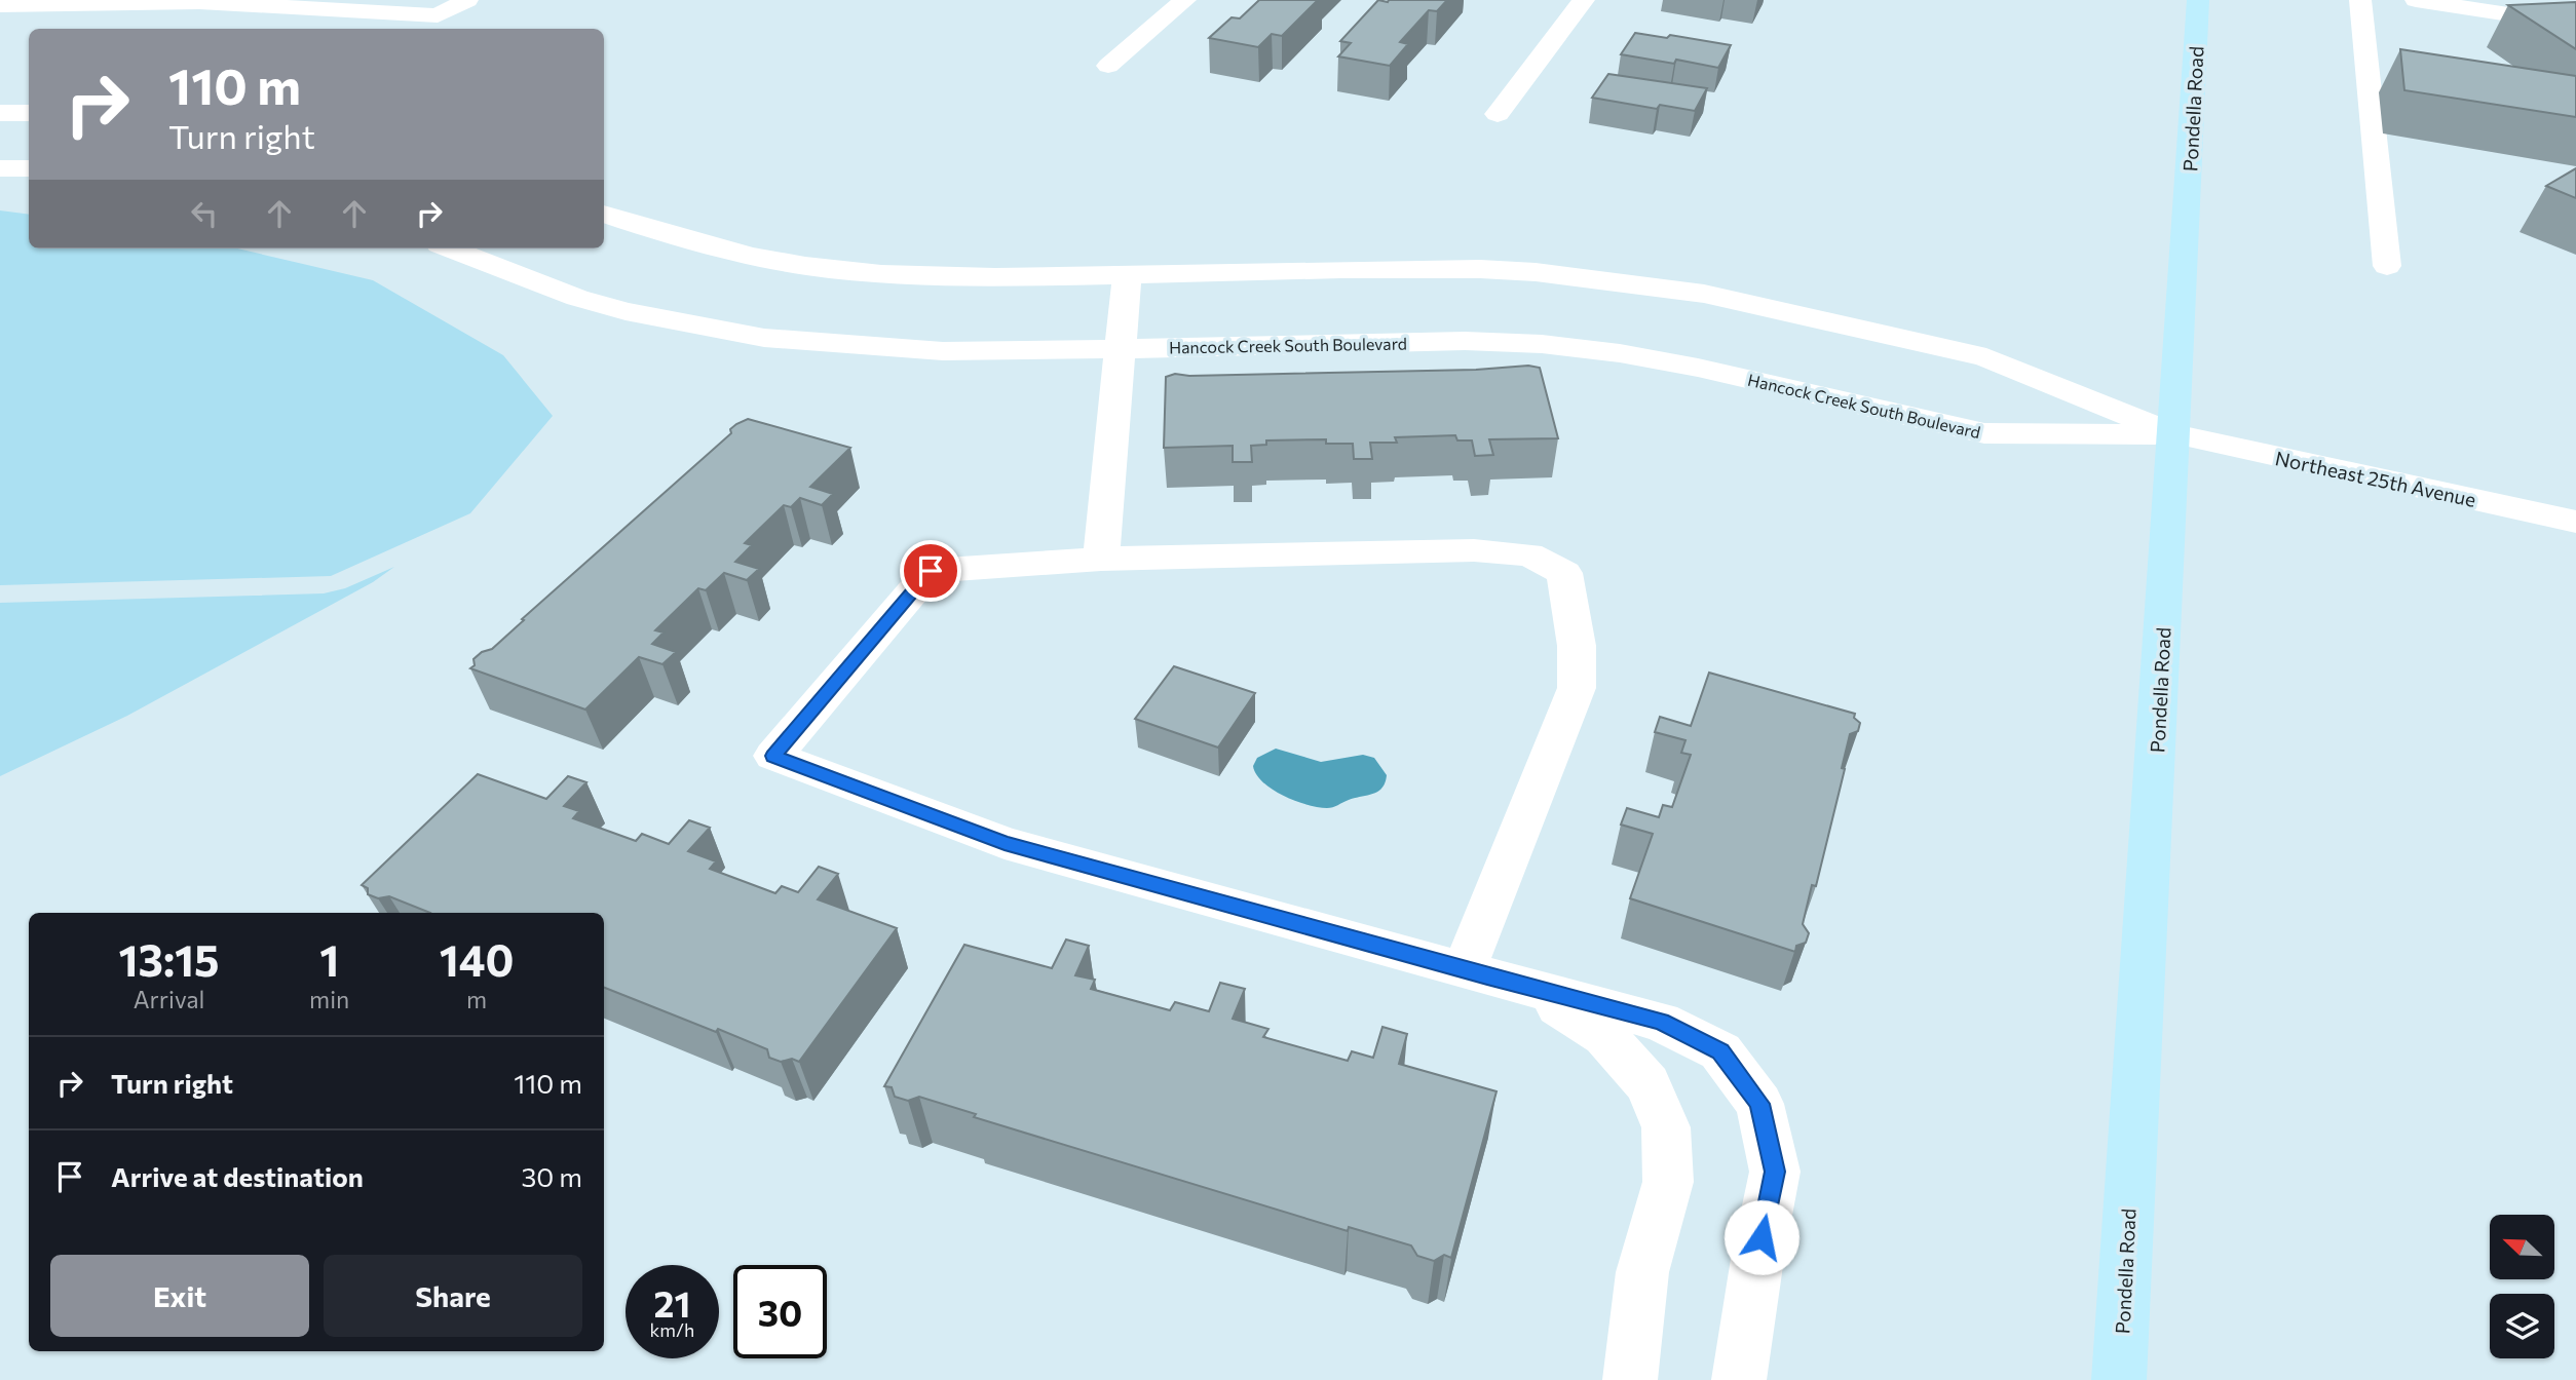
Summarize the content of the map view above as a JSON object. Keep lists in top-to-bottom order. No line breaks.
{"streets":{"main road":["Pondella Road"],"street":["Hancock Creek South Boulevard","Northeast 25th Avenue"]},"crossings":[["Pondella Road","Hancock Creek South Boulevard"],["Pondella Road","Northeast 25th Avenue"],["Hancock Creek South Boulevard","Northeast 25th Avenue"]],"north":"top left","page":{"turn":["110 m","Turn right"],"eta":["13:15","Arrival","1","min","140","m"],"list":[{"name":"Turn right","value":"110 m"},{"name":"Arrive at destination","value":"30 m"}],"buttons":["Exit","Share"],"speed":"21 km/h","limit":"30"}}
